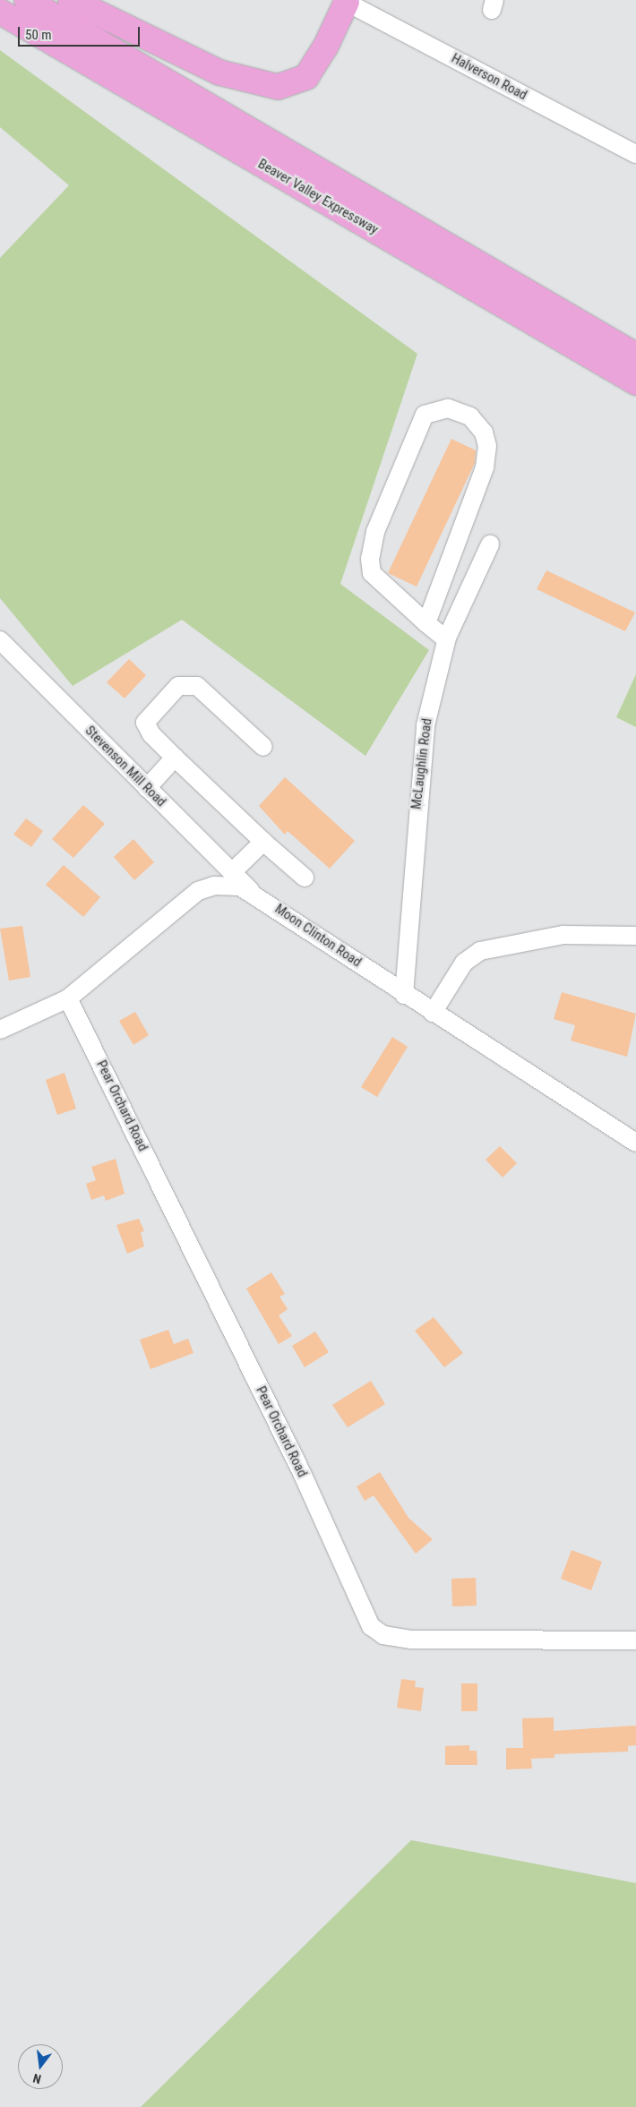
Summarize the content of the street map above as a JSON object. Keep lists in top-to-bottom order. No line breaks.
{"streets":{"highway":["Beaver Valley Expressway"],"street":["Halverson Road","McLaughlin Road","Stevenson Mill Road","Moon Clinton Road","Pear Orchard Road"]},"crossings":[["McLaughlin Road","Moon Clinton Road"],["Stevenson Mill Road","Moon Clinton Road"],["Moon Clinton Road","Pear Orchard Road"]],"scale_bar":"50 m","north":"bottom"}
